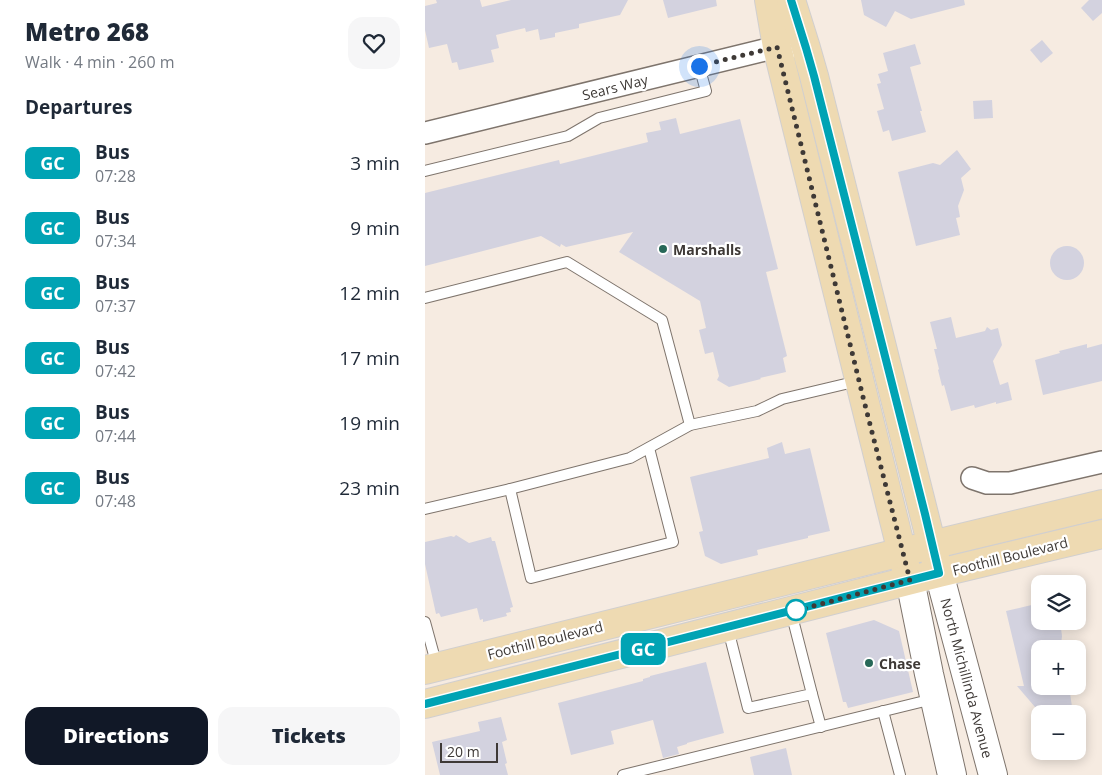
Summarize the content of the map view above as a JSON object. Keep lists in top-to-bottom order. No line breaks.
{"streets":{"main road":["Foothill Boulevard","North Michillinda Avenue"],"street":["Sears Way"]},"crossings":[["Sears Way","North Michillinda Avenue"],["Foothill Boulevard","North Michillinda Avenue"]],"places":["Marshalls","Chase"],"lines":["bus line GC"],"scale_bar":"20 m","page":{"heading":[["Metro 268","Walk · 4 min · 260 m"],"Departures"],"on_map":"GC","list":[{"mark":"GC","name":"Bus","note":"07:28","value":"3 min"},{"mark":"GC","name":"Bus","note":"07:34","value":"9 min"},{"mark":"GC","name":"Bus","note":"07:37","value":"12 min"},{"mark":"GC","name":"Bus","note":"07:42","value":"17 min"},{"mark":"GC","name":"Bus","note":"07:44","value":"19 min"},{"mark":"GC","name":"Bus","note":"07:48","value":"23 min"}],"map_buttons":["+","−"],"buttons":["Directions","Tickets"],"scale":"20 m"}}
